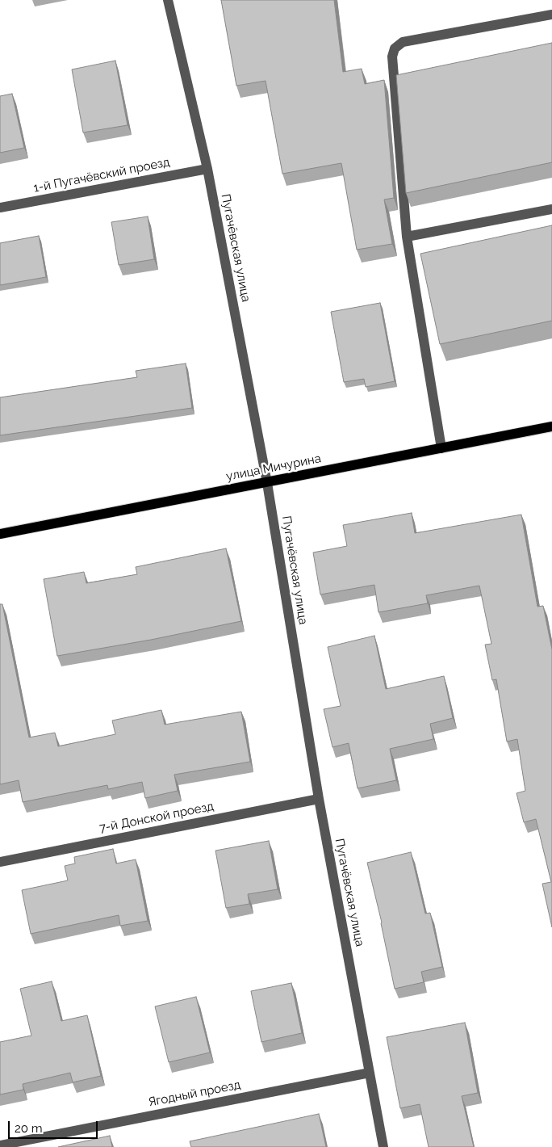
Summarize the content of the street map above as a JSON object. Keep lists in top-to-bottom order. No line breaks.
{"streets":{"main road":["улица Мичурина"],"street":["1-й Пугачёвский проезд","Пугачёвская улица","7-й Донской проезд","Ягодный проезд"]},"crossings":[["1-й Пугачёвский проезд","Пугачёвская улица"],["Пугачёвская улица","улица Мичурина"],["Пугачёвская улица","7-й Донской проезд"],["Пугачёвская улица","Ягодный проезд"]],"scale_bar":"20 m"}
